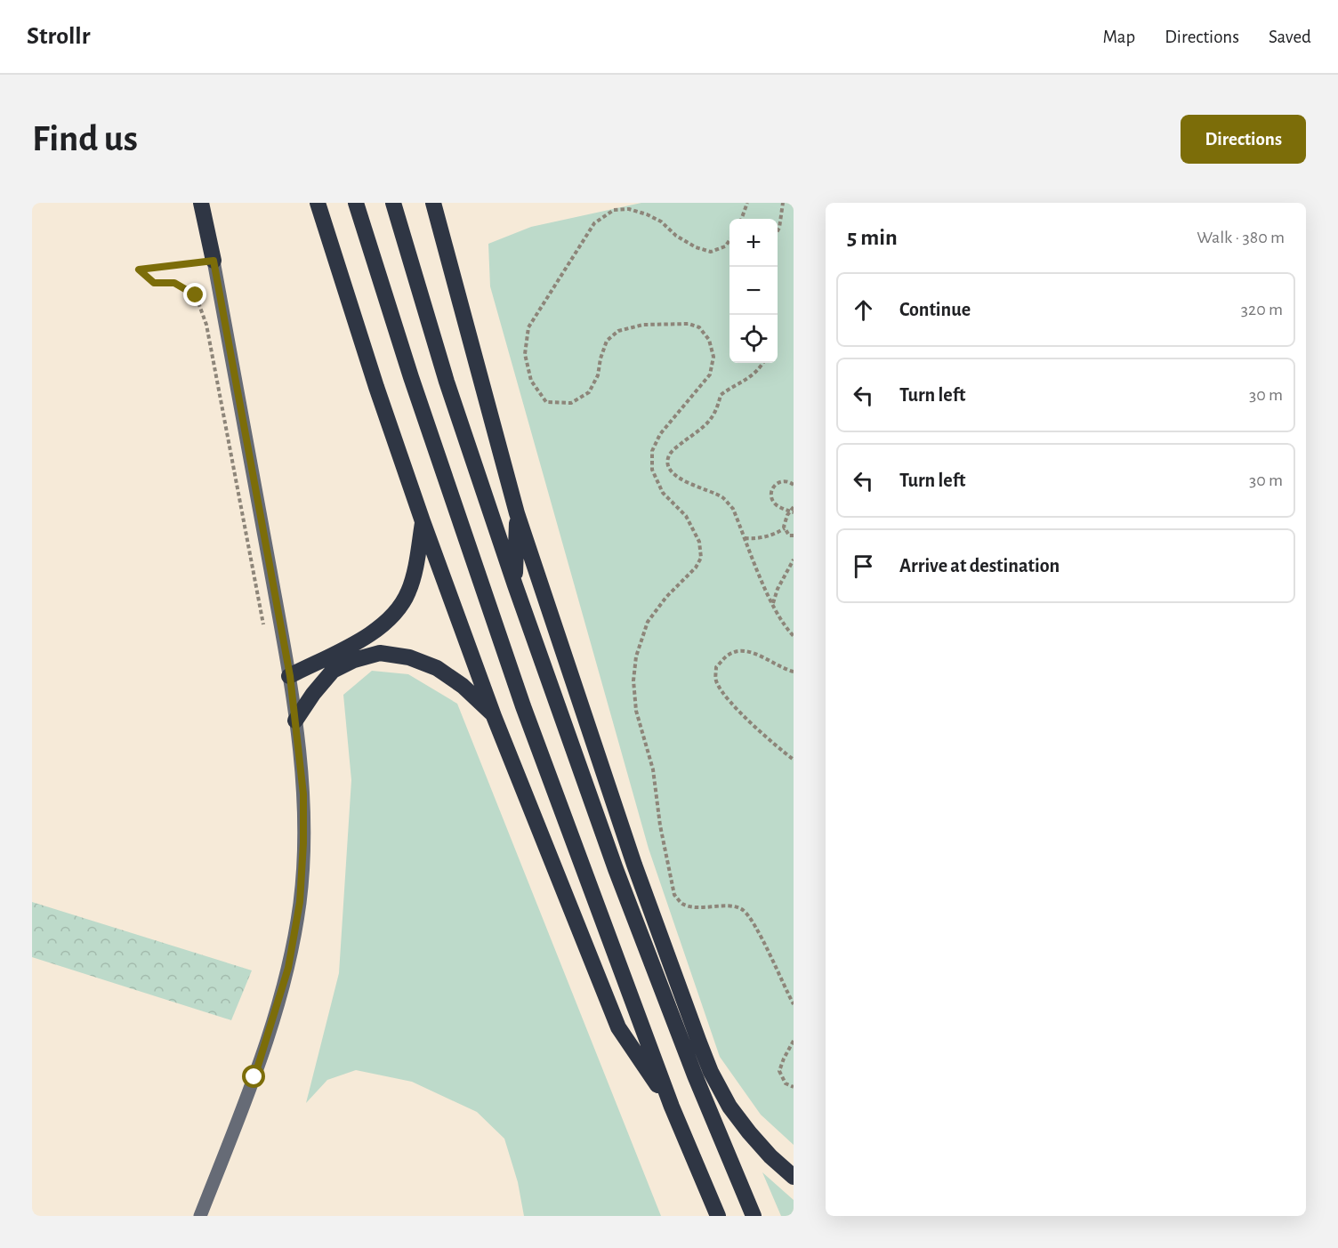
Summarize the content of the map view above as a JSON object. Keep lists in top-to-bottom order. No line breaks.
{"page":{"header":"Strollr","nav":["Map","Directions","Saved"],"buttons":"Directions","title":"Find us","heading":["5 min","Walk · 380 m"],"map_buttons":["+","−"],"list":[["Continue","320 m"],["Turn left","30 m"],["Turn left","30 m"],"Arrive at destination"]}}
